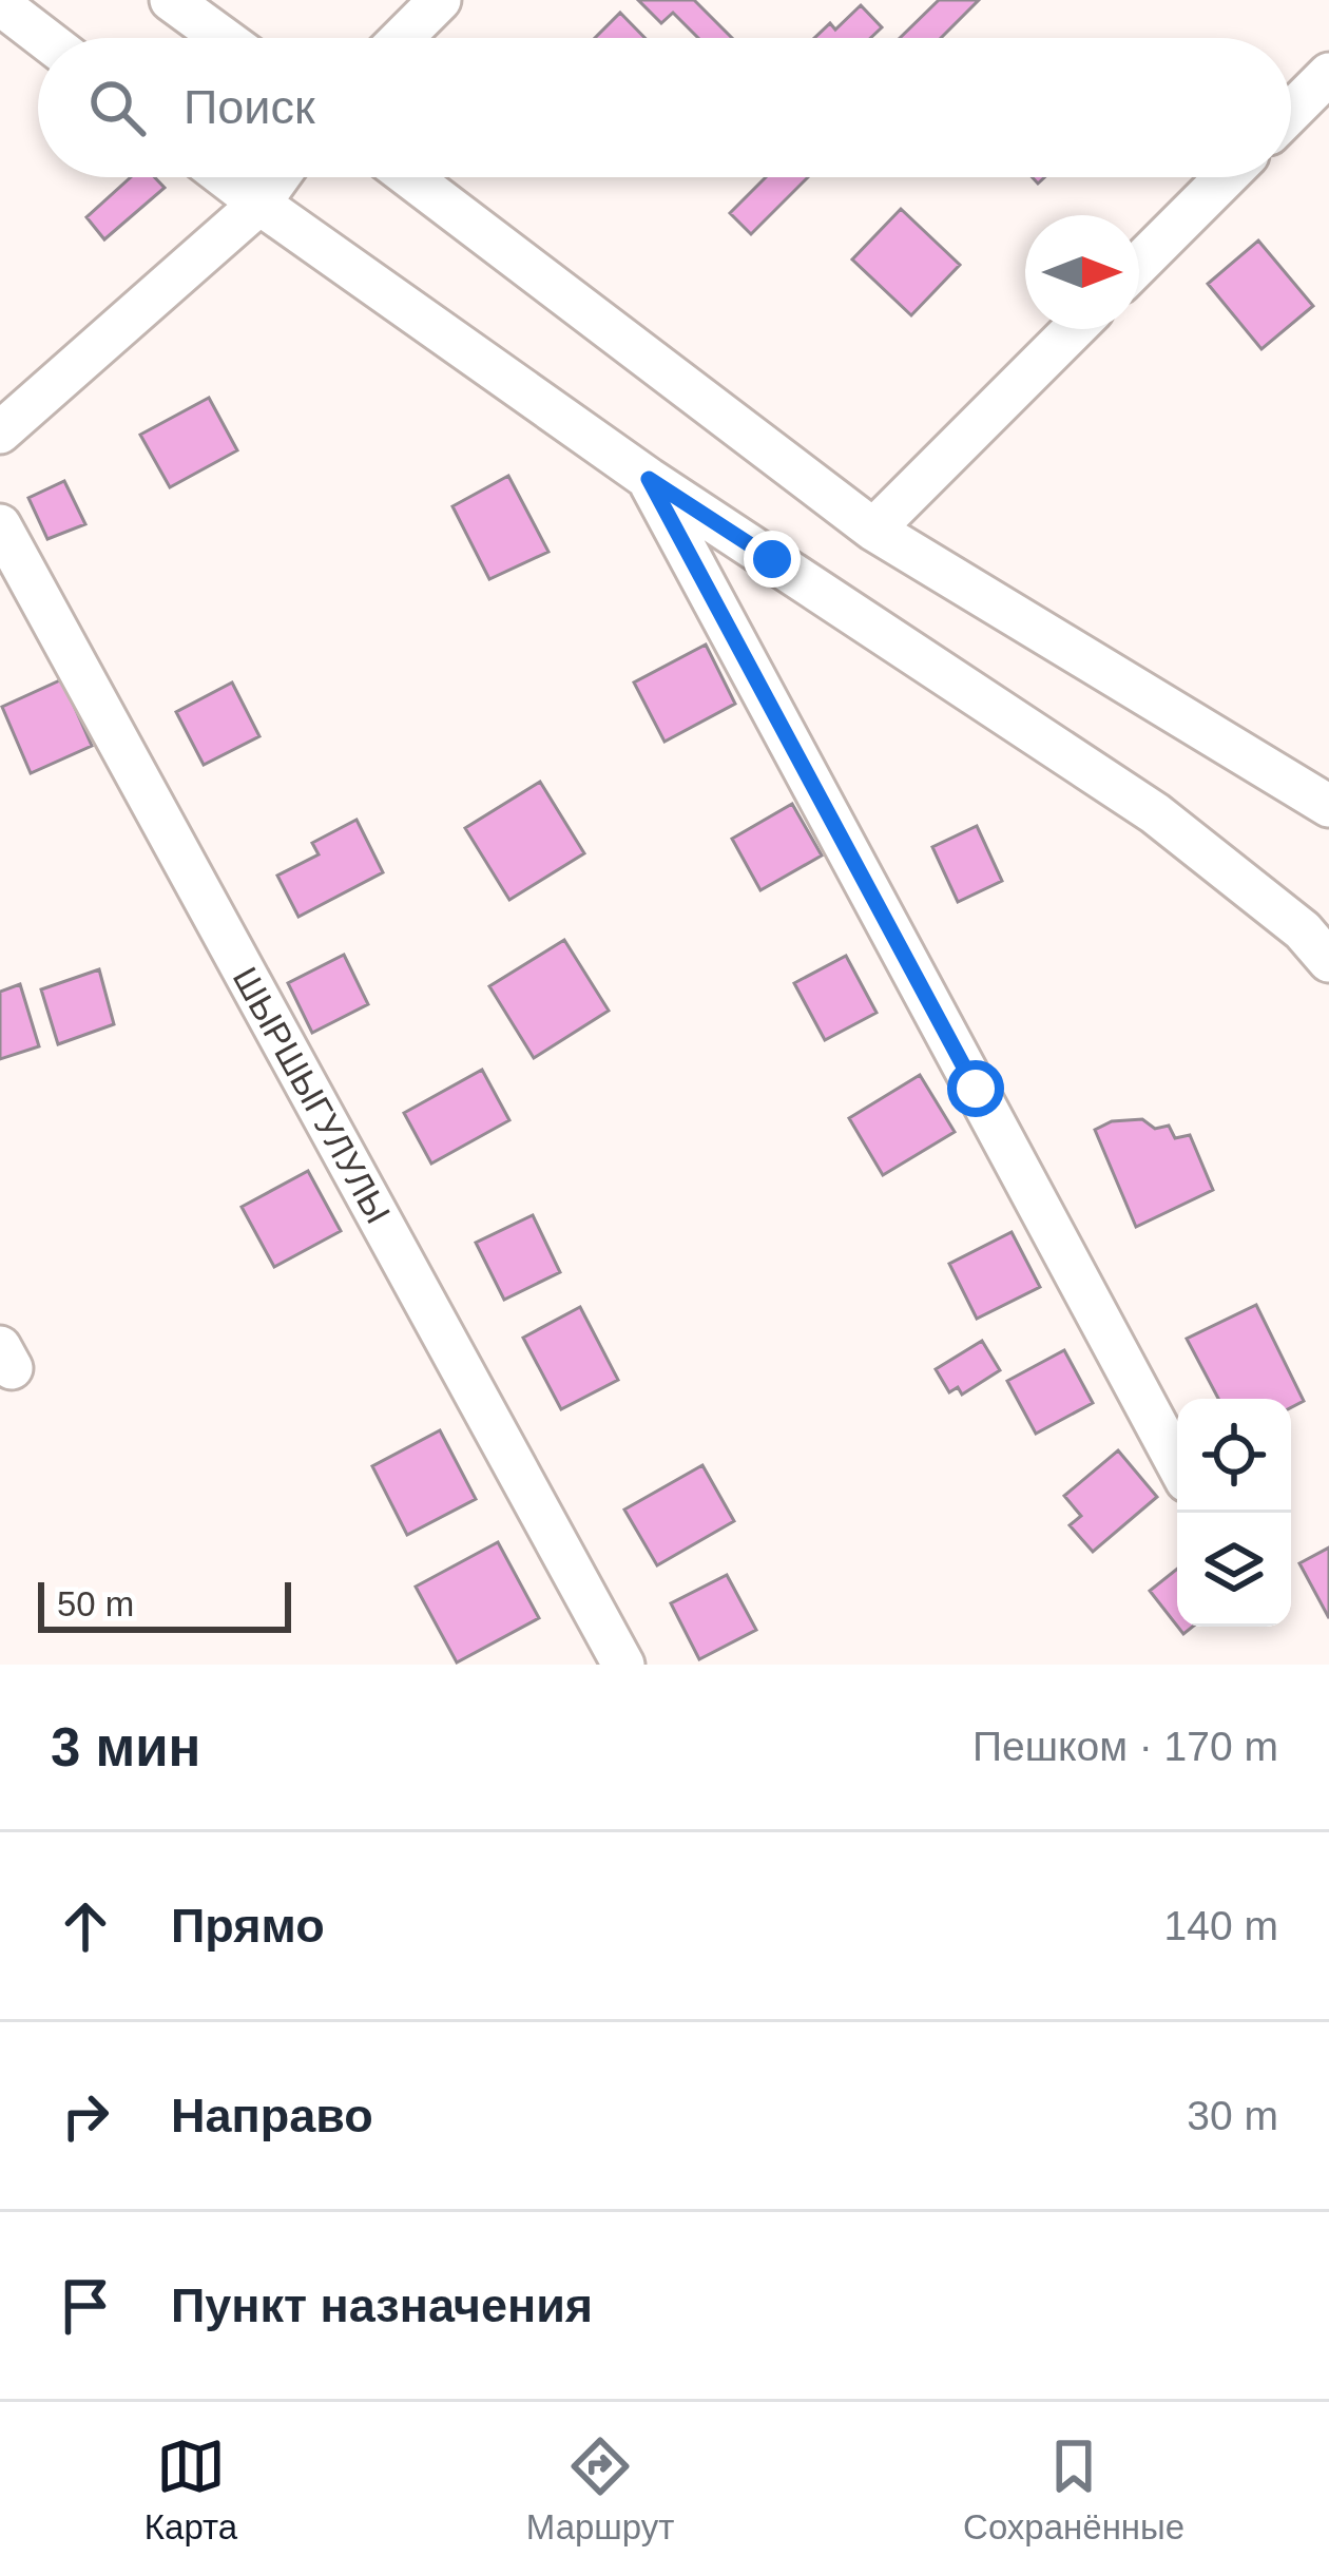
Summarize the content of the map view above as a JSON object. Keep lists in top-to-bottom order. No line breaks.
{"streets":{"street":["ШЫРШЫГУЛУЛЫ"]},"scale_bar":"50 m","north":"right","page":{"search":"Поиск","scale":"50 m","heading":["3 мин","Пешком · 170 m"],"list":[["Прямо","140 m"],["Направо","30 m"],"Пункт назначения"],"nav":["Карта","Маршрут","Сохранённые"]}}
